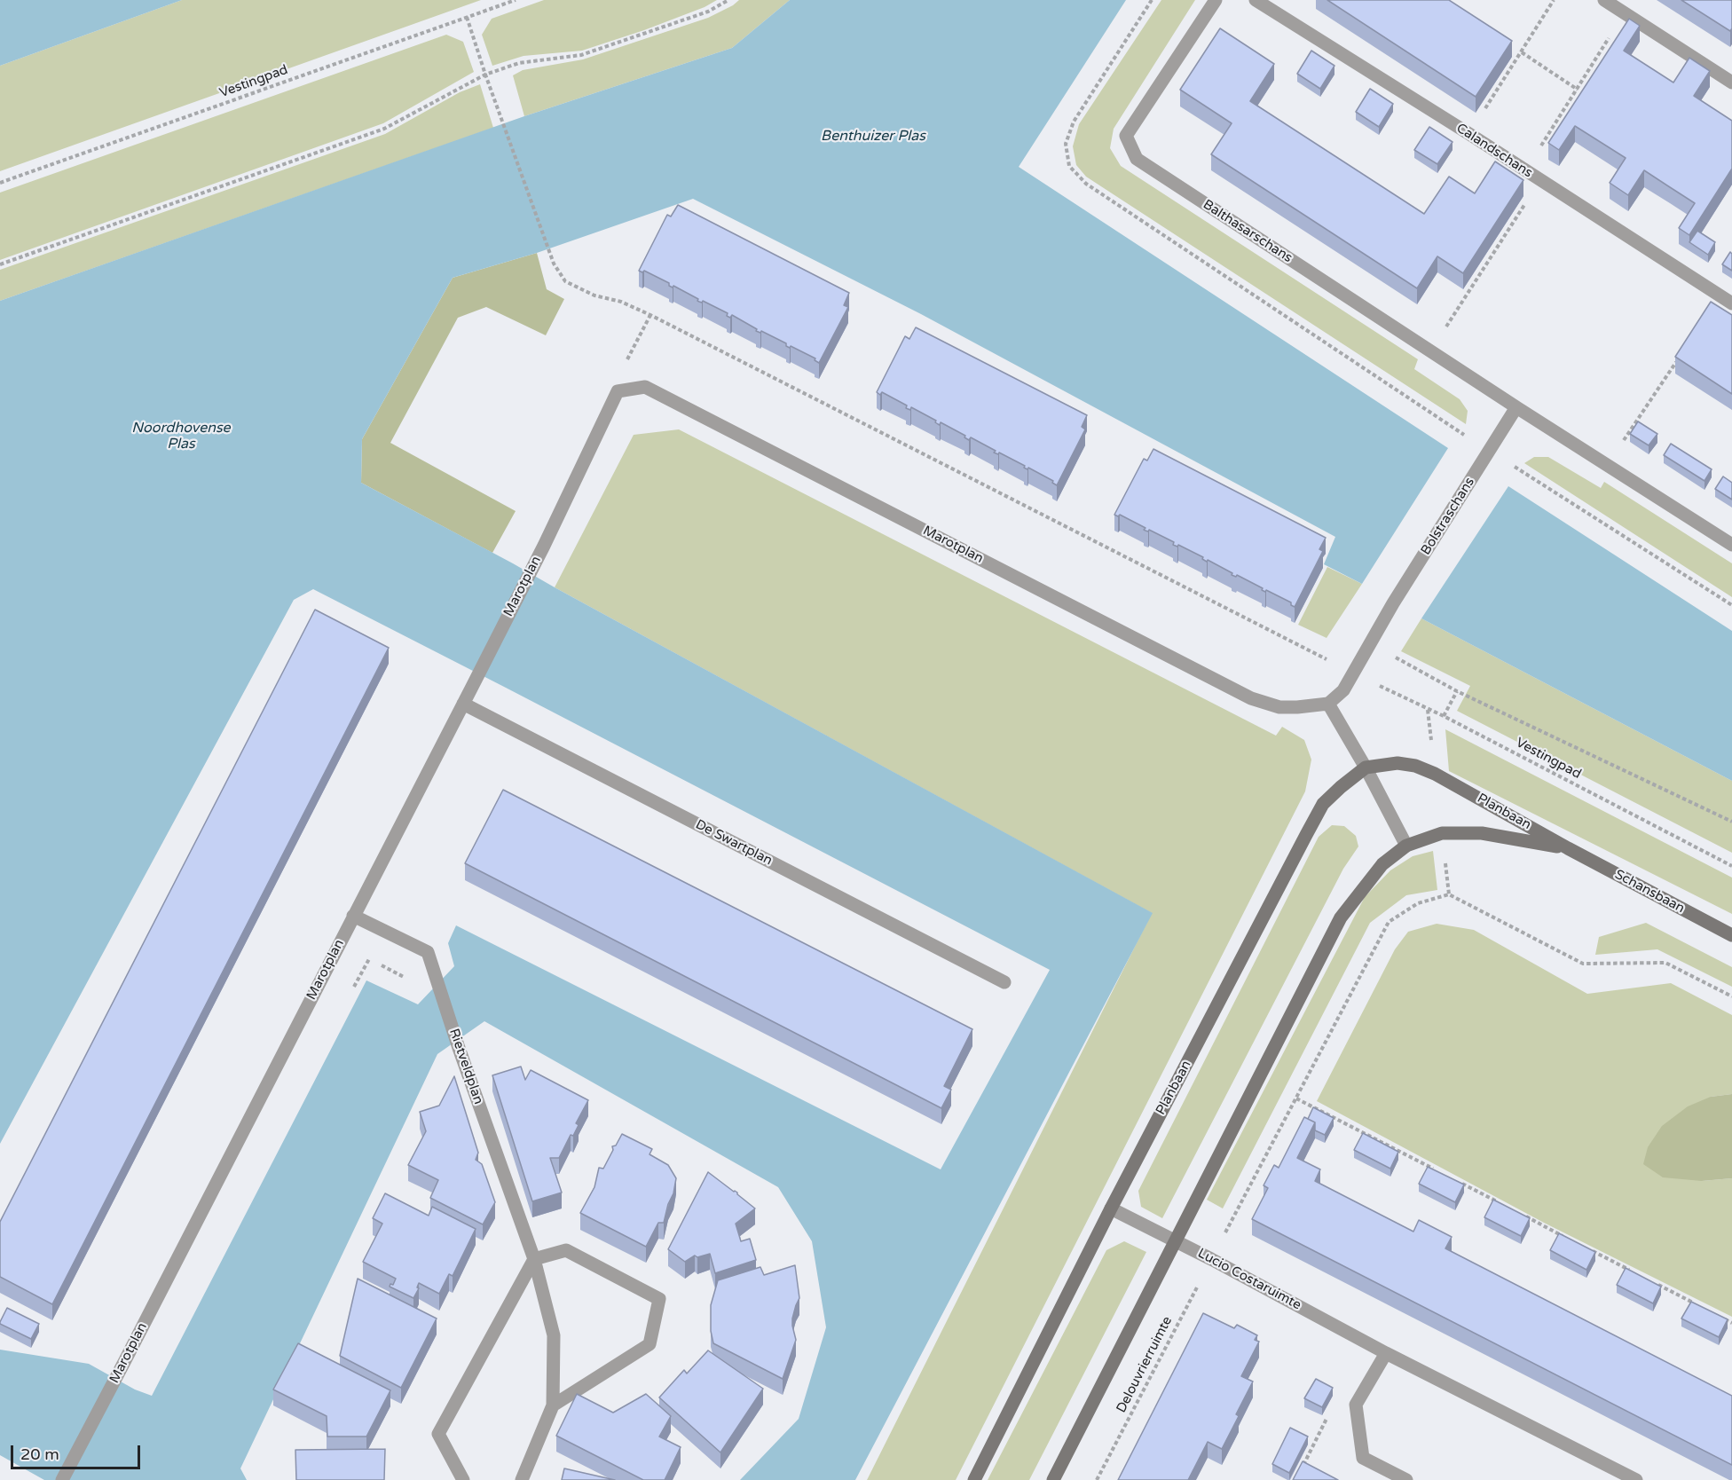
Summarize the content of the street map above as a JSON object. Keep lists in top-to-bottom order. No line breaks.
{"streets":{"street":["Calandschans","Balthasarschans","Bolstraschans","Marotplan","Planbaan","De Swartplan","Schansbaan","Rietveldplan","Lucio Costaruimte"],"path":["Vestingpad","Delouvrierruimte"]},"crossings":[["Vestingpad","Bolstraschans"],["Balthasarschans","Bolstraschans"],["Bolstraschans","Marotplan"],["Marotplan","De Swartplan"],["Marotplan","Rietveldplan"],["Planbaan","Schansbaan"],["Planbaan","Lucio Costaruimte"],["Lucio Costaruimte","Delouvrierruimte"]],"water":["Benthuizer Plas","Noordhovense Plas"],"scale_bar":"20 m"}
